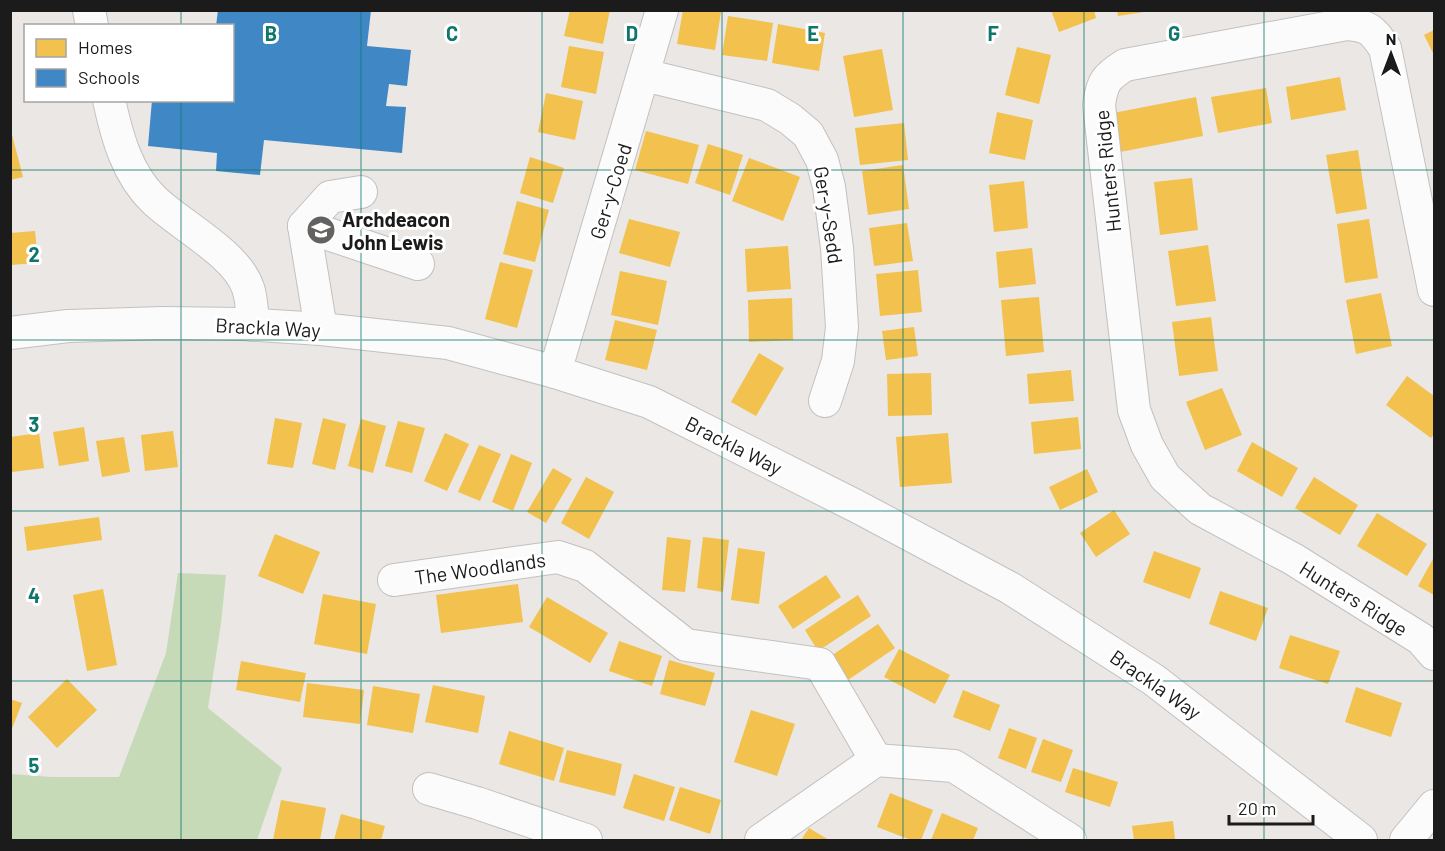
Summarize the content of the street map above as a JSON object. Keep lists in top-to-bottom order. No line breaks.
{"streets":{"street":["Hunters Ridge","Ger-y-Coed","Ger-y-Sedd","Brackla Way","The Woodlands"]},"crossings":[["Ger-y-Coed","Ger-y-Sedd"],["Ger-y-Coed","Brackla Way"]],"places":{"school or university":["Archdeacon John Lewis"]},"legend":["Homes","Schools"],"scale_bar":"20 m","north":"top","grid":{"columns":["B","C","D","E","F","G"],"rows":["2","3","4","5"]}}
